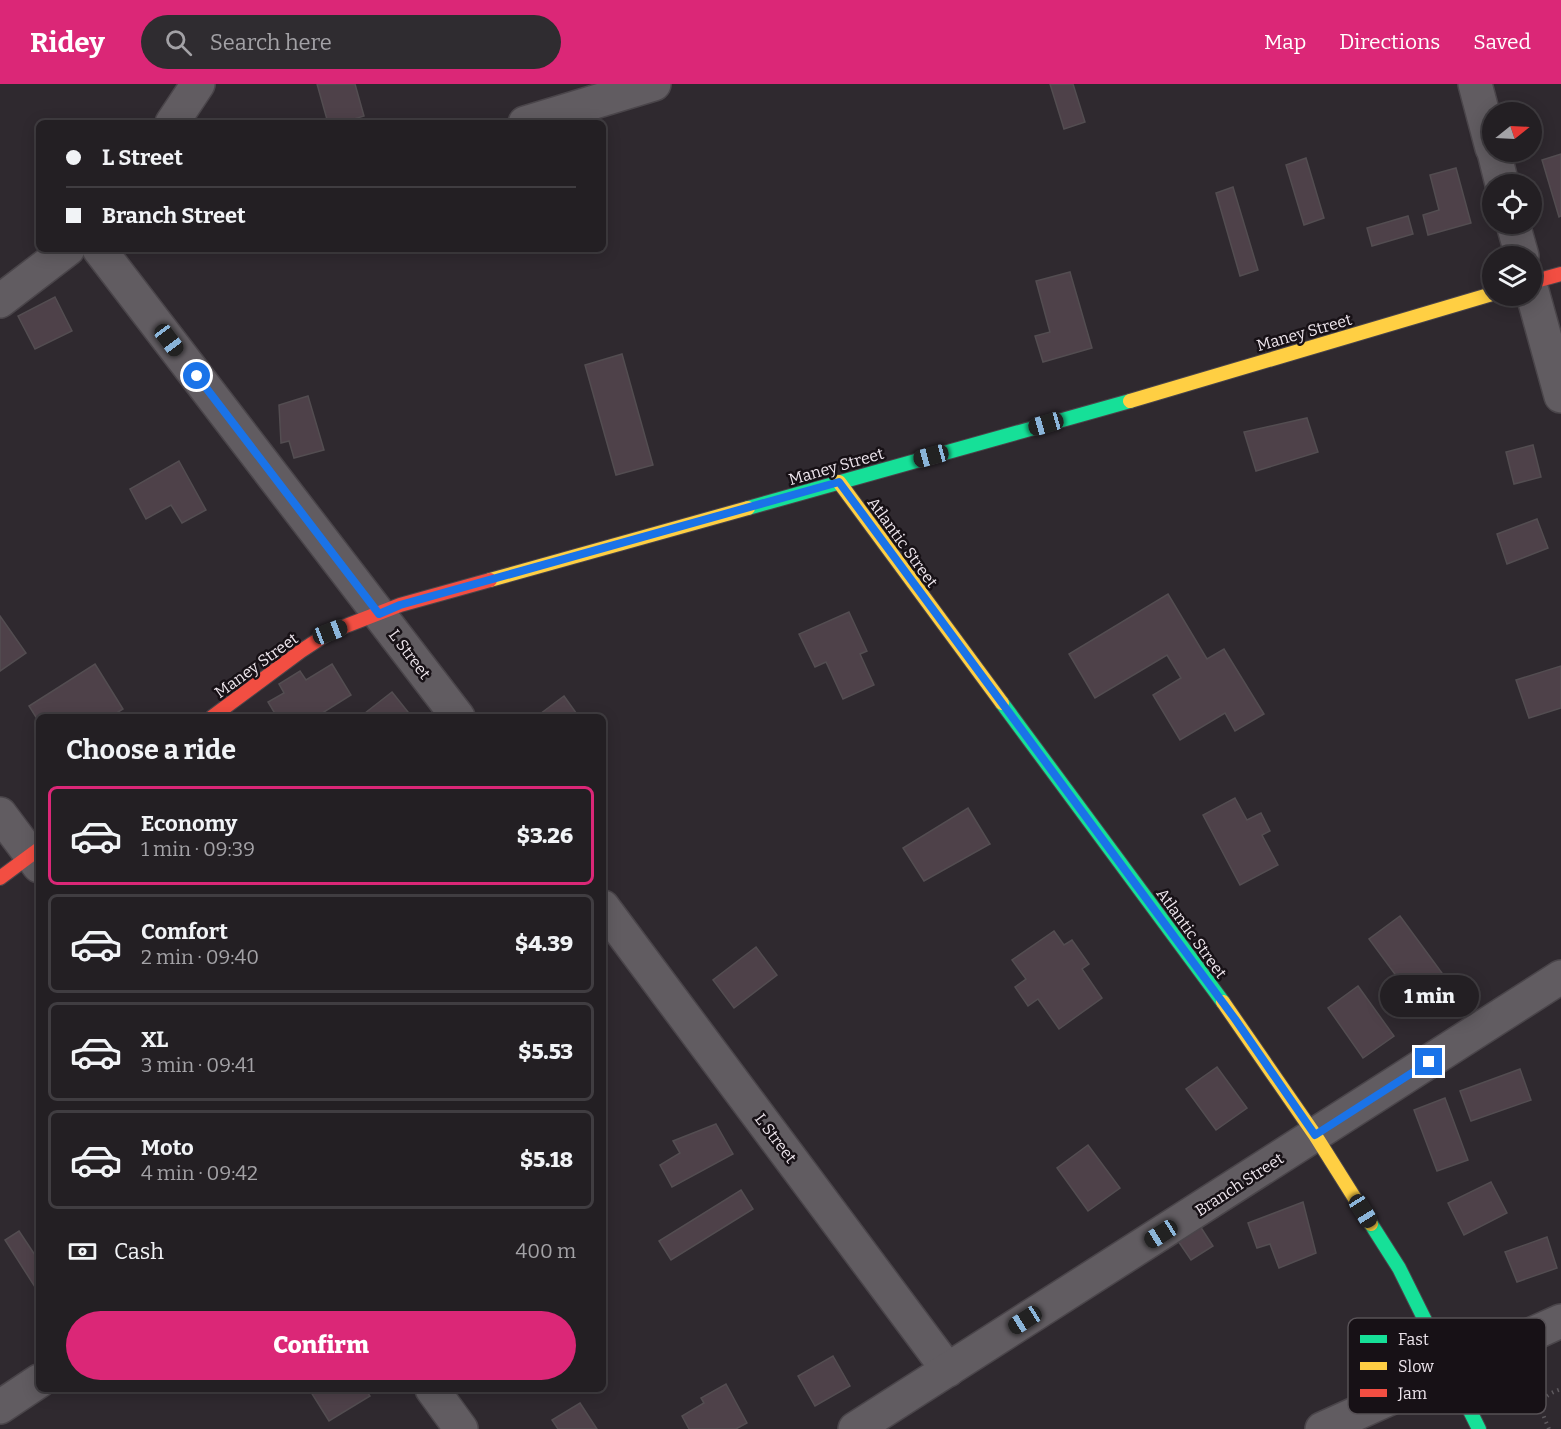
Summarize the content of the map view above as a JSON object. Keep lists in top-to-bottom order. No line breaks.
{"streets":{"street":["Maney Street","Atlantic Street","L Street","Branch Street"]},"crossings":[["Maney Street","Atlantic Street"],["Maney Street","L Street"],["Atlantic Street","Branch Street"],["L Street","Branch Street"]],"legend":["Fast","Slow","Jam"],"north":"right","page":{"header":"Ridey","search":"Search here","nav":["Map","Directions","Saved"],"banner":["L Street","Branch Street"],"heading":"Choose a ride","list":[{"name":"Economy","note":"1 min · 09:39","value":"$3.26"},{"name":"Comfort","note":"2 min · 09:40","value":"$4.39"},{"name":"XL","note":"3 min · 09:41","value":"$5.53"},{"name":"Moto","note":"4 min · 09:42","value":"$5.18"}],"bubble":"1 min","pay":["Cash","400 m"],"buttons":"Confirm"}}
